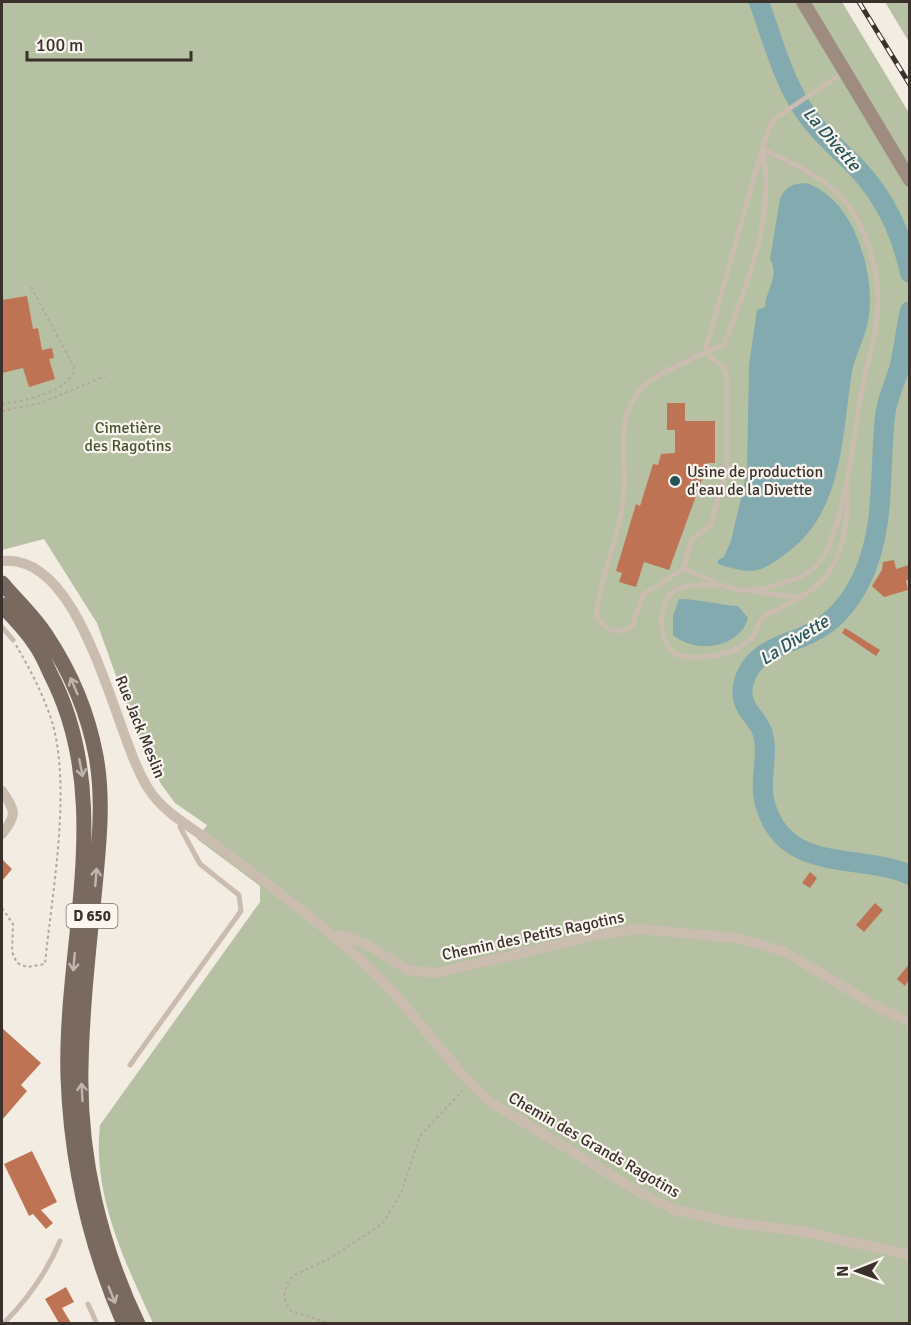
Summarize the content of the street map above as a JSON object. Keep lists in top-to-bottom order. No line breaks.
{"streets":{"main road":["D 650"],"street":["Rue Jack Meslin","Chemin des Petits Ragotins","Chemin des Grands Ragotins"]},"crossings":[["Rue Jack Meslin","Chemin des Petits Ragotins"],["Rue Jack Meslin","Chemin des Grands Ragotins"],["Chemin des Petits Ragotins","Chemin des Grands Ragotins"]],"water":["La Divette"],"parks":["Cimetière des Ragotins"],"places":["Usine de production d'eau de la Divette"],"scale_bar":"100 m","north":"left"}
